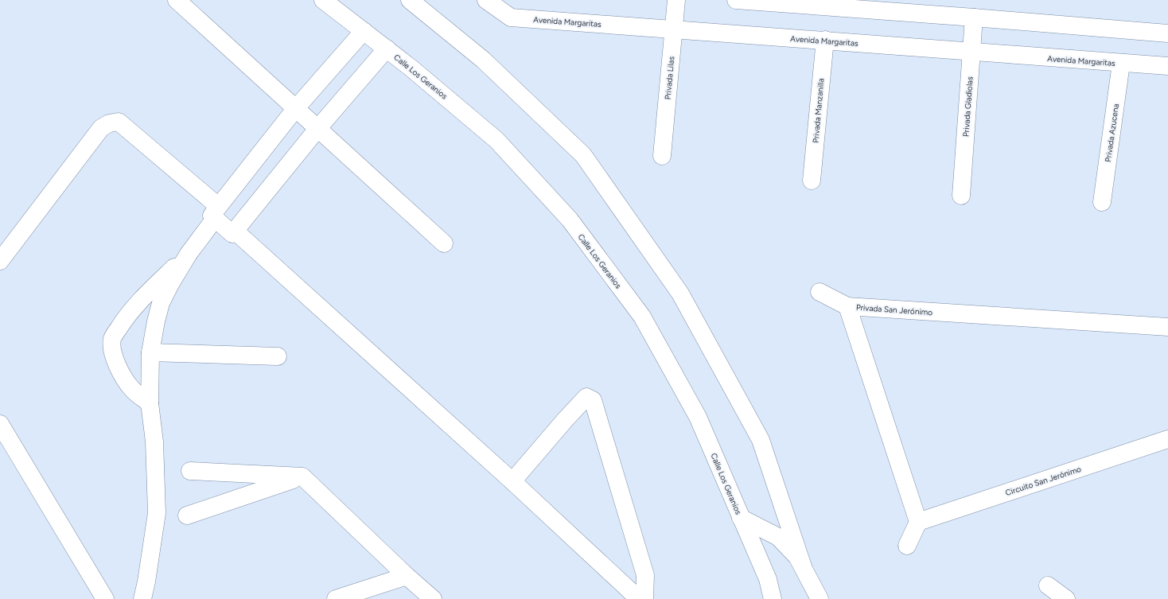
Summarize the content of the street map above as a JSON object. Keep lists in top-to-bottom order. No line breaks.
{"streets":{"street":["Avenida Margaritas","Calle Los Geranios","Privada Lilas","Privada Gladiolas","Privada Manzanilla","Privada Azucena","Privada San Jerónimo","Circuito San Jerónimo"]},"crossings":[["Avenida Margaritas","Privada Lilas"],["Avenida Margaritas","Privada Gladiolas"],["Avenida Margaritas","Privada Manzanilla"],["Avenida Margaritas","Privada Azucena"],["Privada San Jerónimo","Circuito San Jerónimo"]]}
